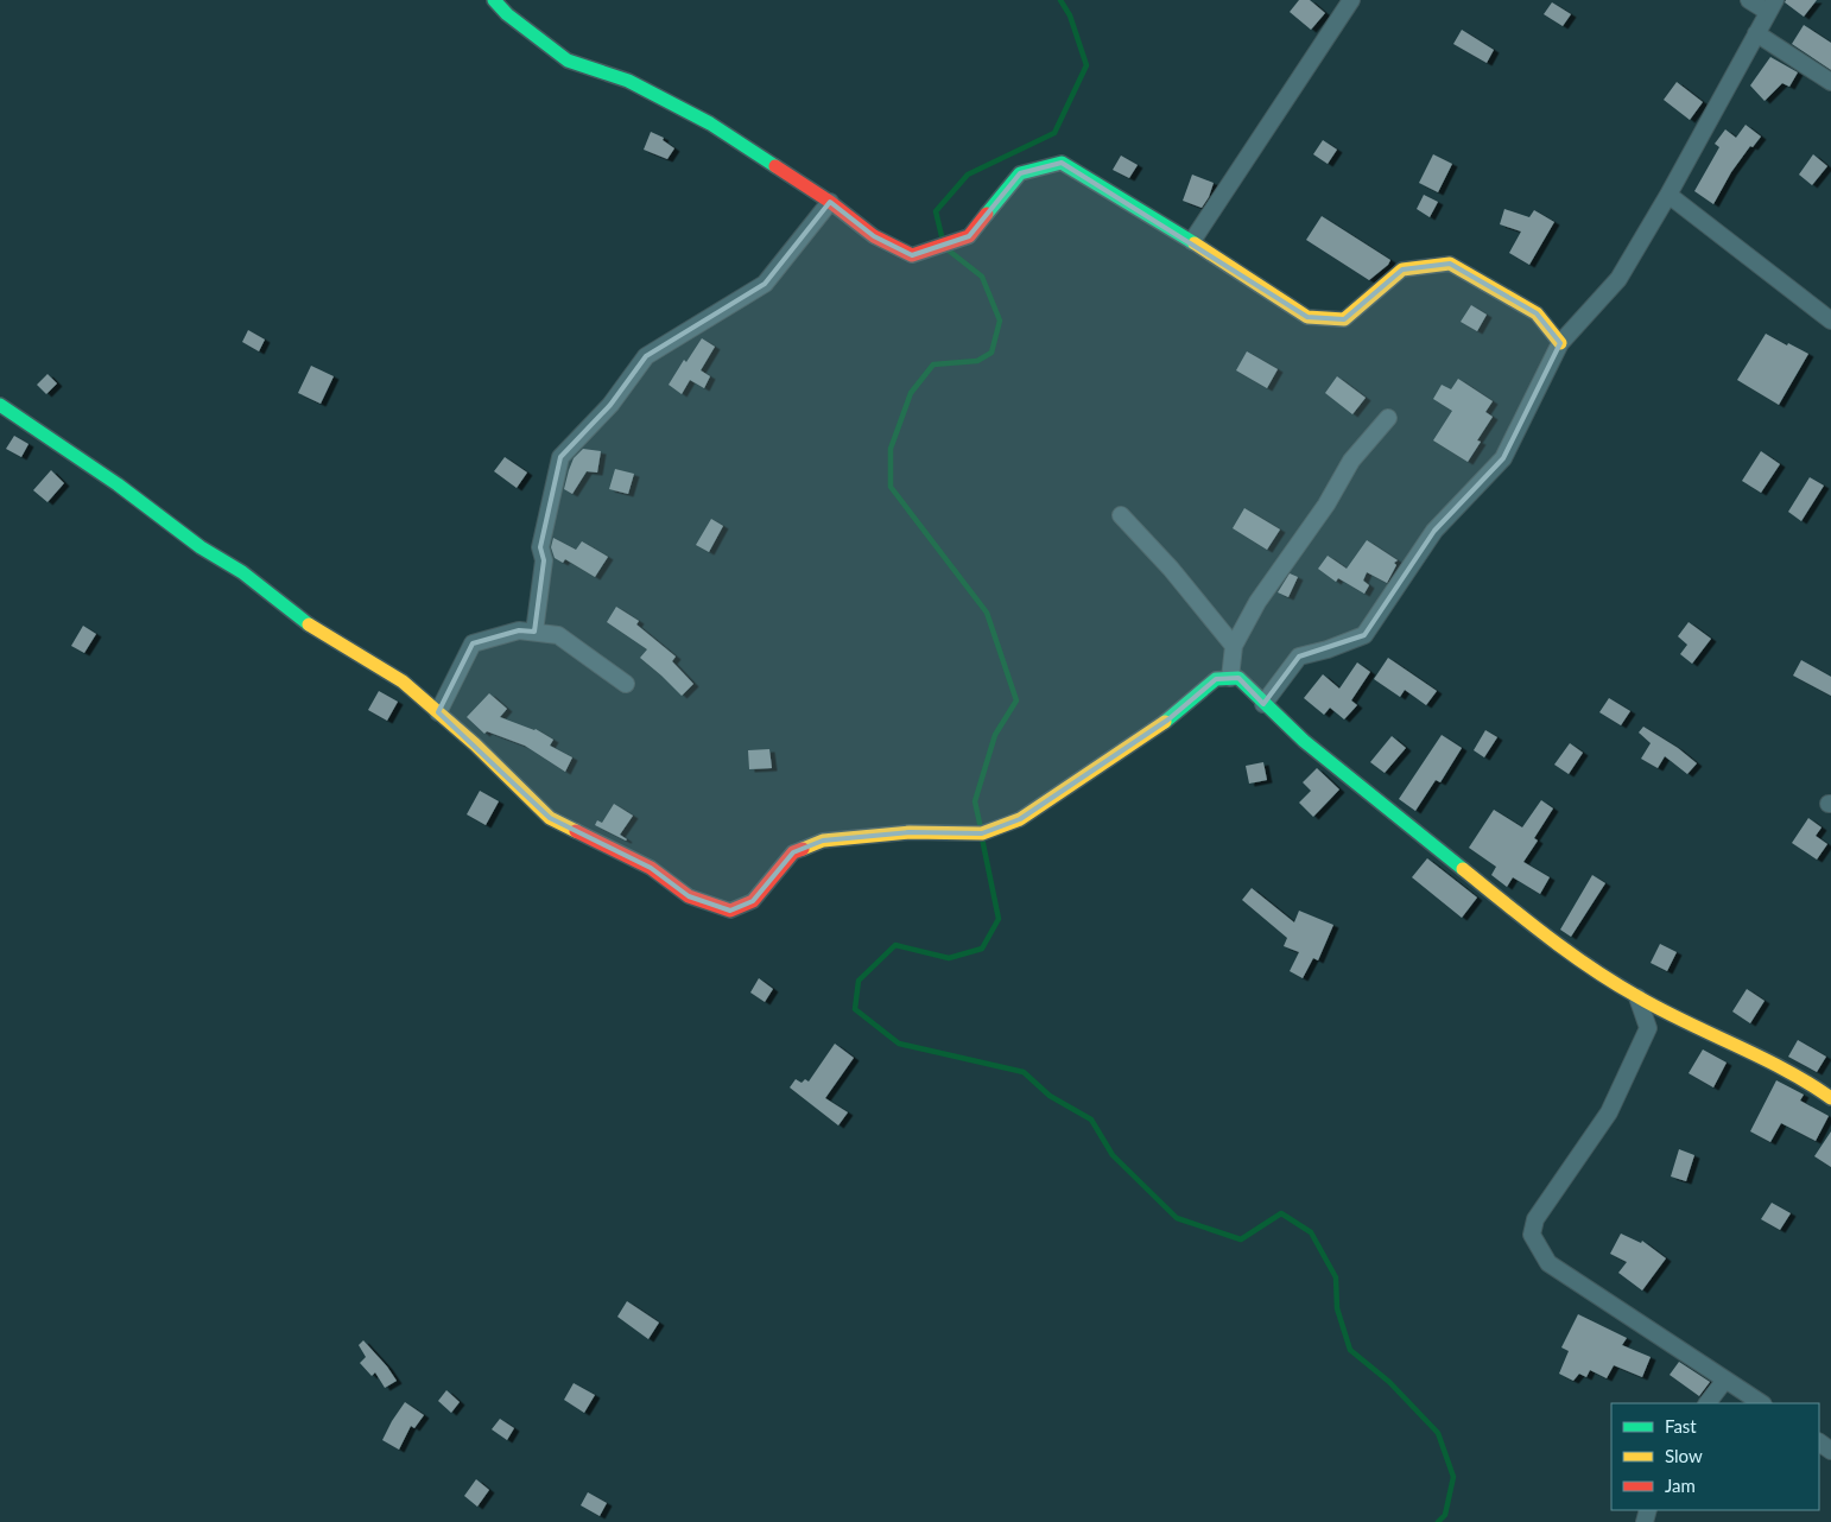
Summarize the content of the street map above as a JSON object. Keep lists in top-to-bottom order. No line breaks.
{"legend":["Fast","Slow","Jam"]}
